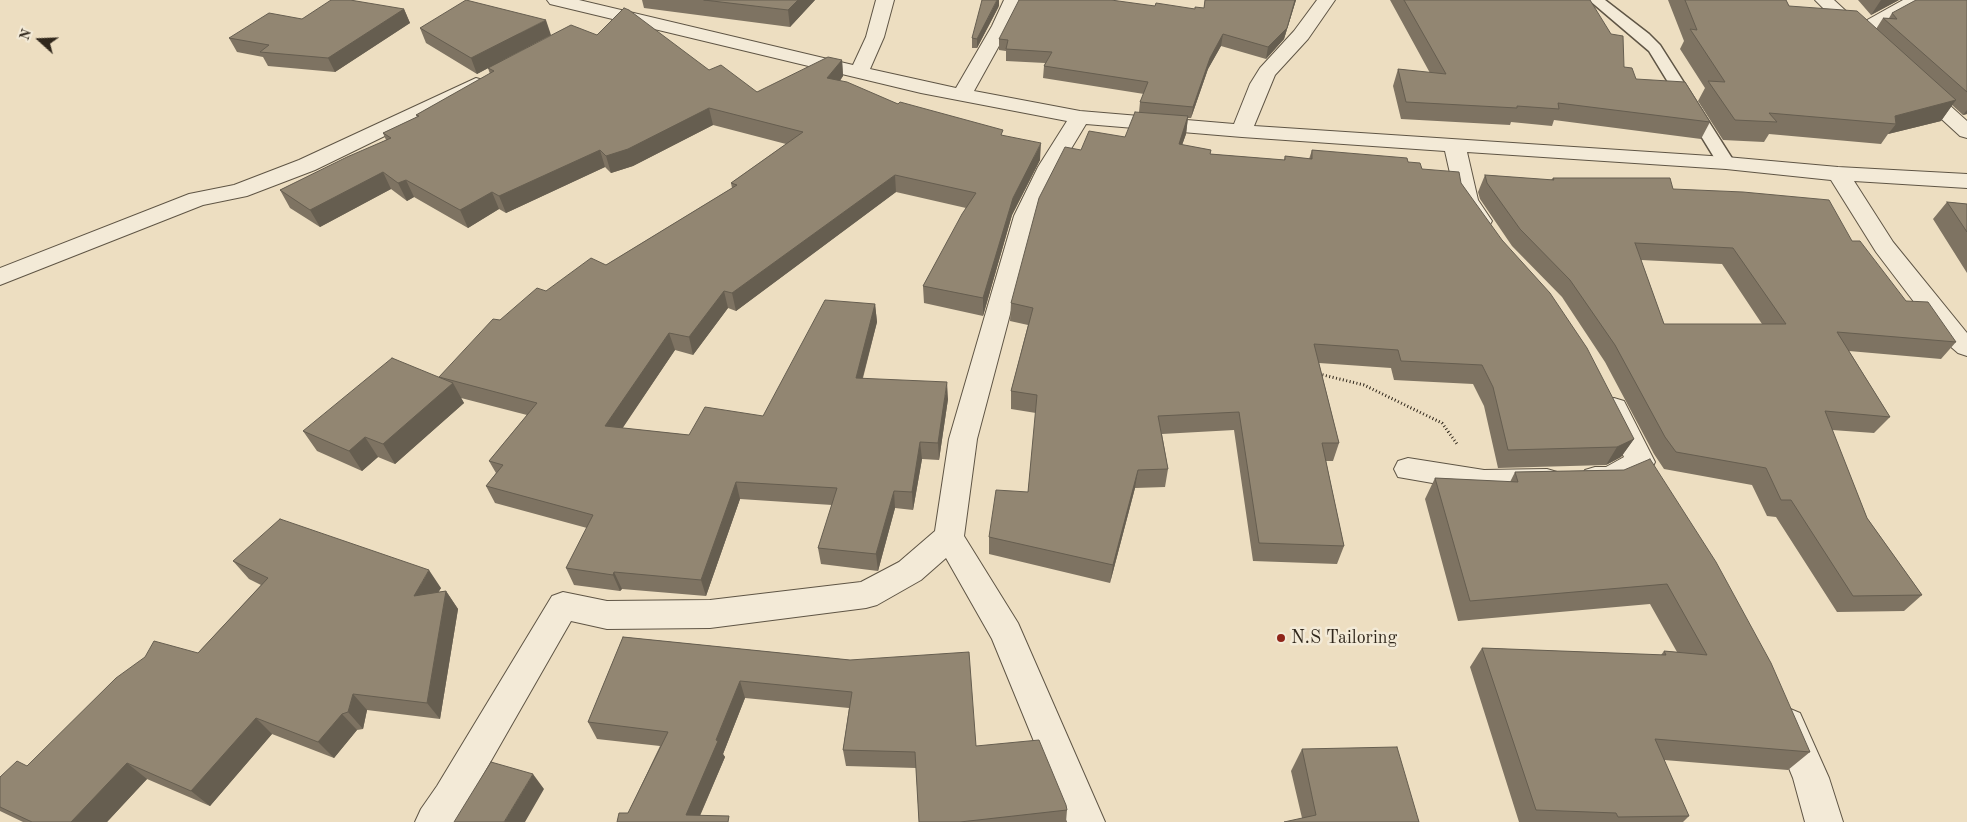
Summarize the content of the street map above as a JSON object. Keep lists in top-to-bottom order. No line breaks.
{"places":["N.S Tailoring"],"north":"left"}
